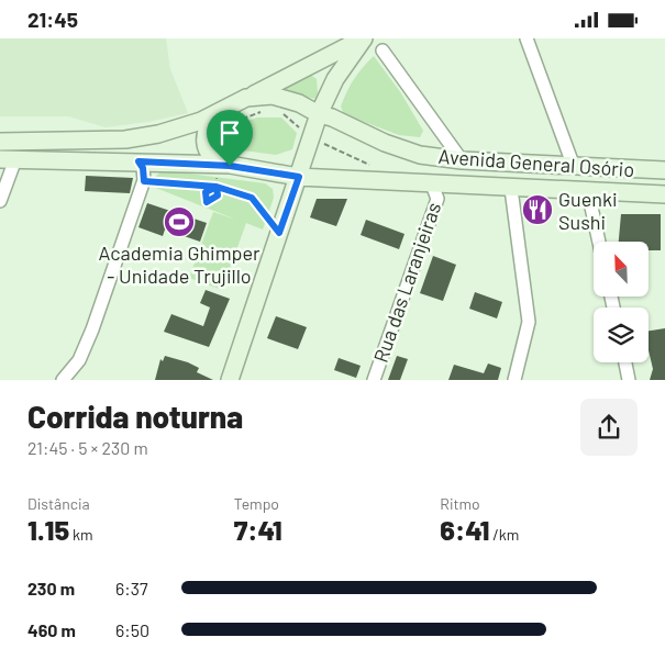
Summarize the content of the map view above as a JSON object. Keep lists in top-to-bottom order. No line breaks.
{"streets":{"main road":["Avenida General Osório"],"street":["Rua das Laranjeiras"]},"crossings":[["Avenida General Osório","Rua das Laranjeiras"]],"places":{"restaurant":["Guenki Sushi"],"sports":["Academia Ghimper - Unidade Trujillo"]},"north":"top left","page":{"status":"21:45","heading":["Corrida noturna","21:45 · 5 × 230 m"],"stats":[["Distância","1.15 km"],["Tempo","7:41"],["Ritmo","6:41 /km"]],"list":[{"name":"230 m","note":"6:37"},{"name":"460 m","note":"6:50"}]}}
